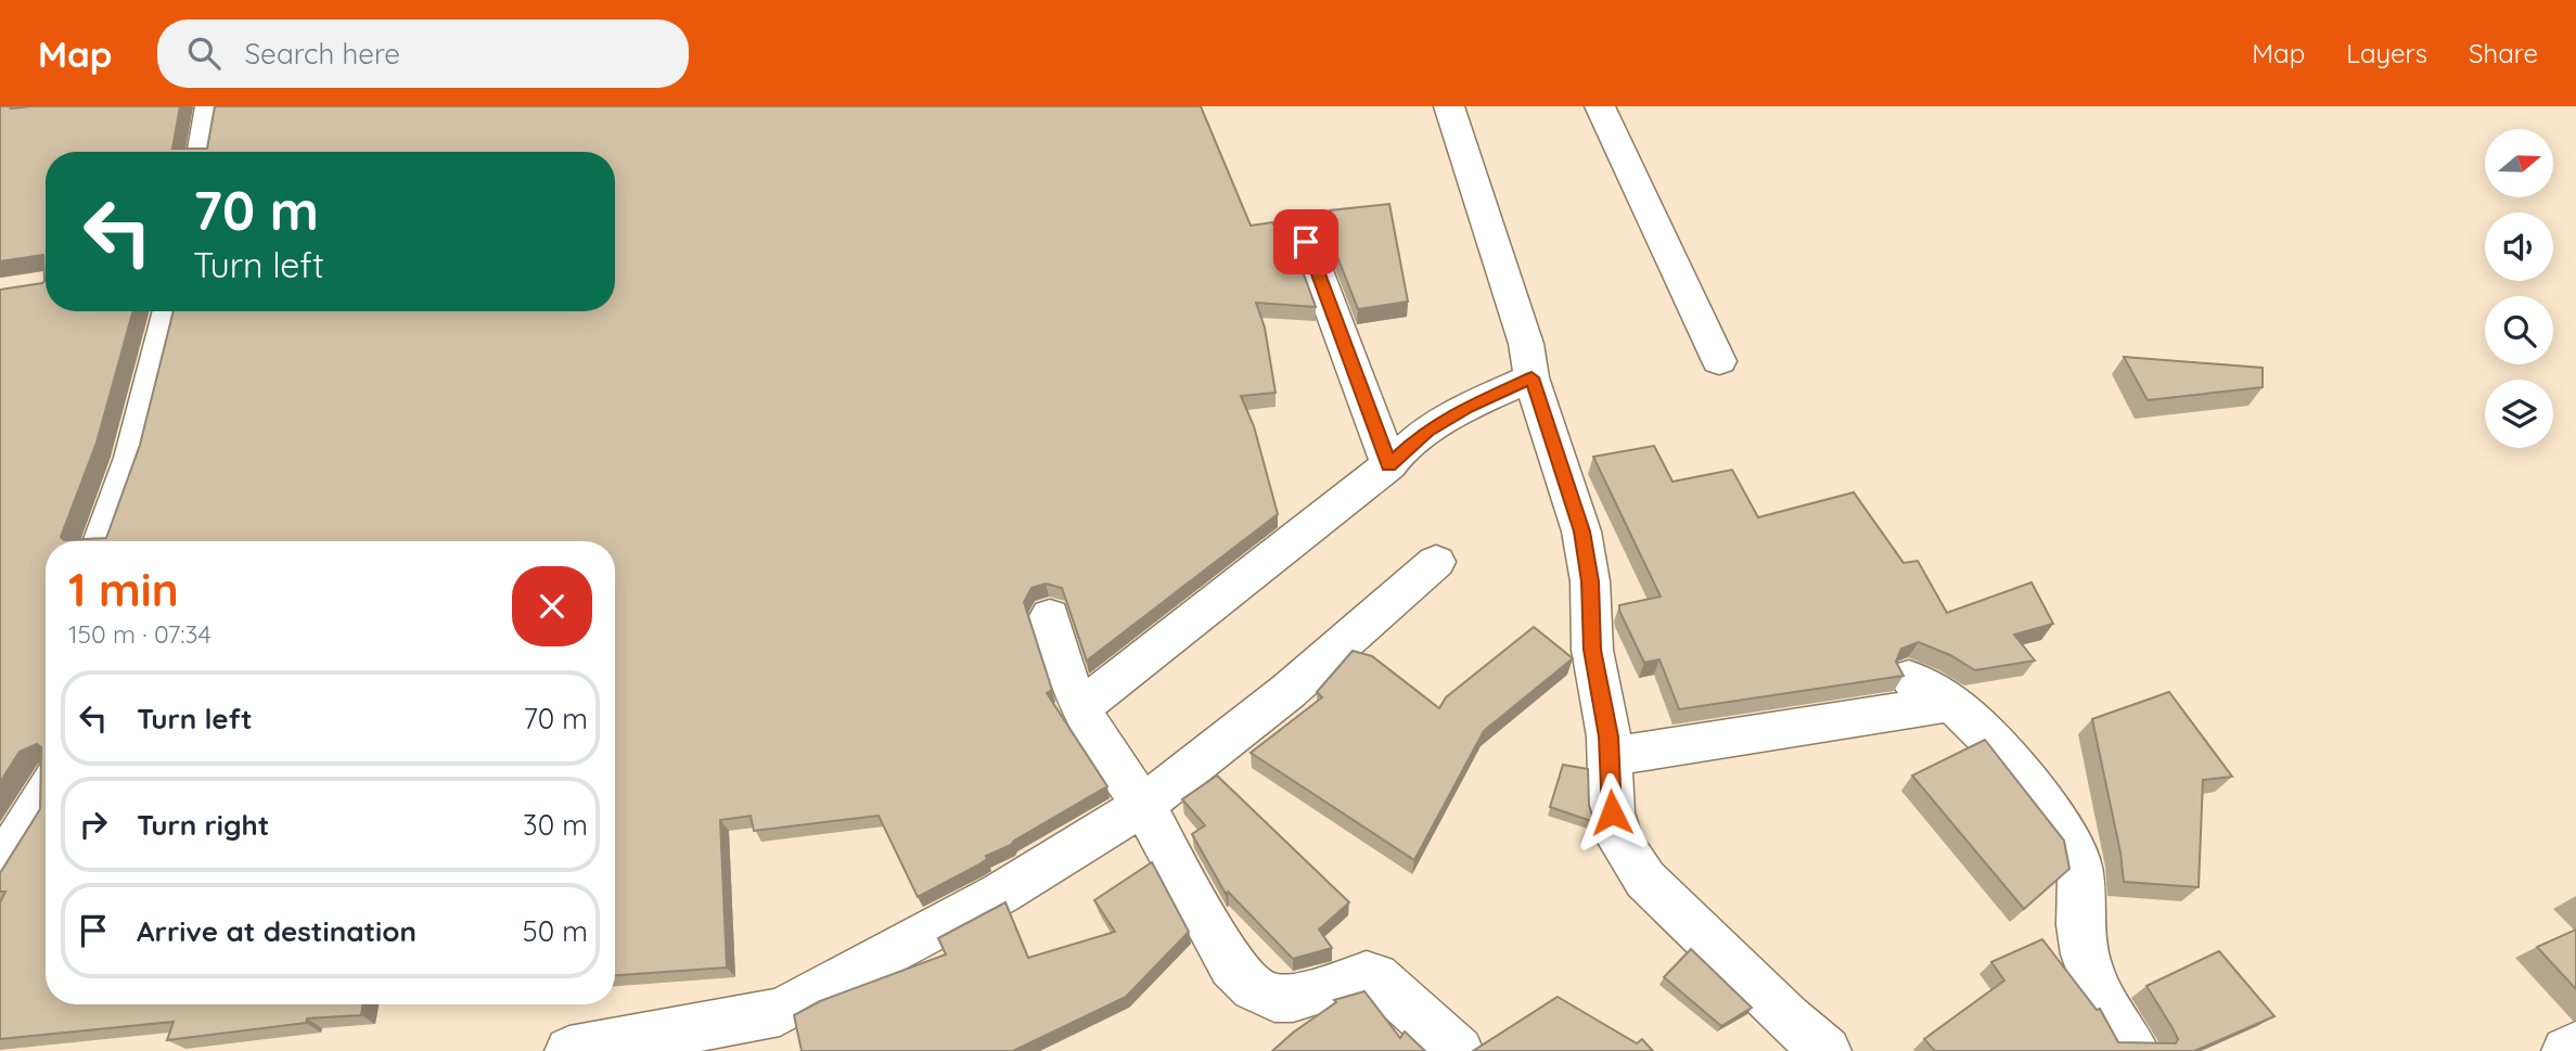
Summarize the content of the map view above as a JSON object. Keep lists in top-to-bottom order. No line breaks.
{"north":"right","page":{"header":"Map","search":"Search here","nav":["Map","Layers","Share"],"turn":["70 m","Turn left"],"heading":["1 min","150 m · 07:34"],"list":[{"name":"Turn left","value":"70 m"},{"name":"Turn right","value":"30 m"},{"name":"Arrive at destination","value":"50 m"}]}}
